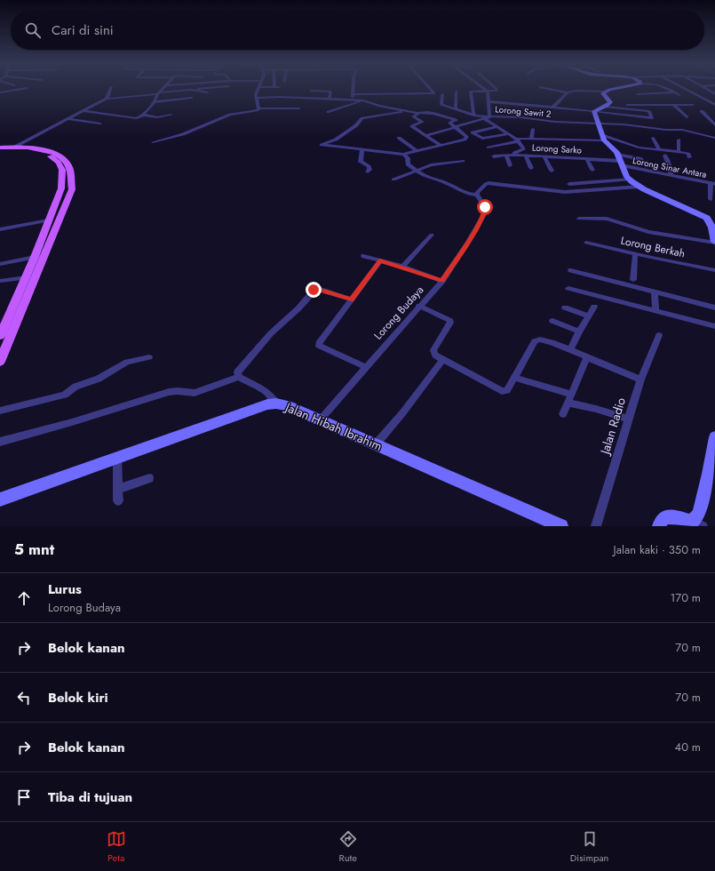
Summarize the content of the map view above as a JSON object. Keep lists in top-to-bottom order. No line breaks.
{"streets":{"street":["Lorong Sawit 2","Lorong Sarko","Lorong Sinar Antara","Lorong Berkah","Lorong Budaya","Jalan Radio","Jalan Hibah Ibrahim"]},"crossings":[["Lorong Sarko","Lorong Sinar Antara"],["Lorong Budaya","Jalan Hibah Ibrahim"]],"page":{"search":"Cari di sini","heading":["5 mnt","Jalan kaki · 350 m"],"list":[["Lurus","Lorong Budaya","170 m"],["Belok kanan","70 m"],["Belok kiri","70 m"],["Belok kanan","40 m"],"Tiba di tujuan"],"nav":["Peta","Rute","Disimpan"]}}
